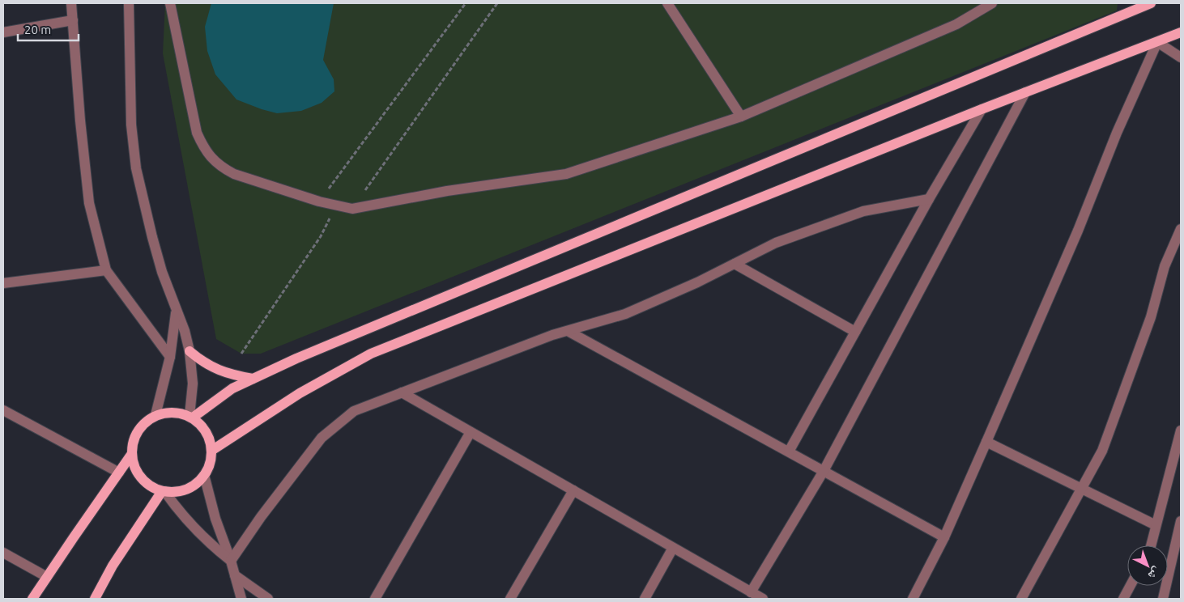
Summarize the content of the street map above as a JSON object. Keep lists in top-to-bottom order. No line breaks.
{"scale_bar":"20 m","north":"bottom right"}
